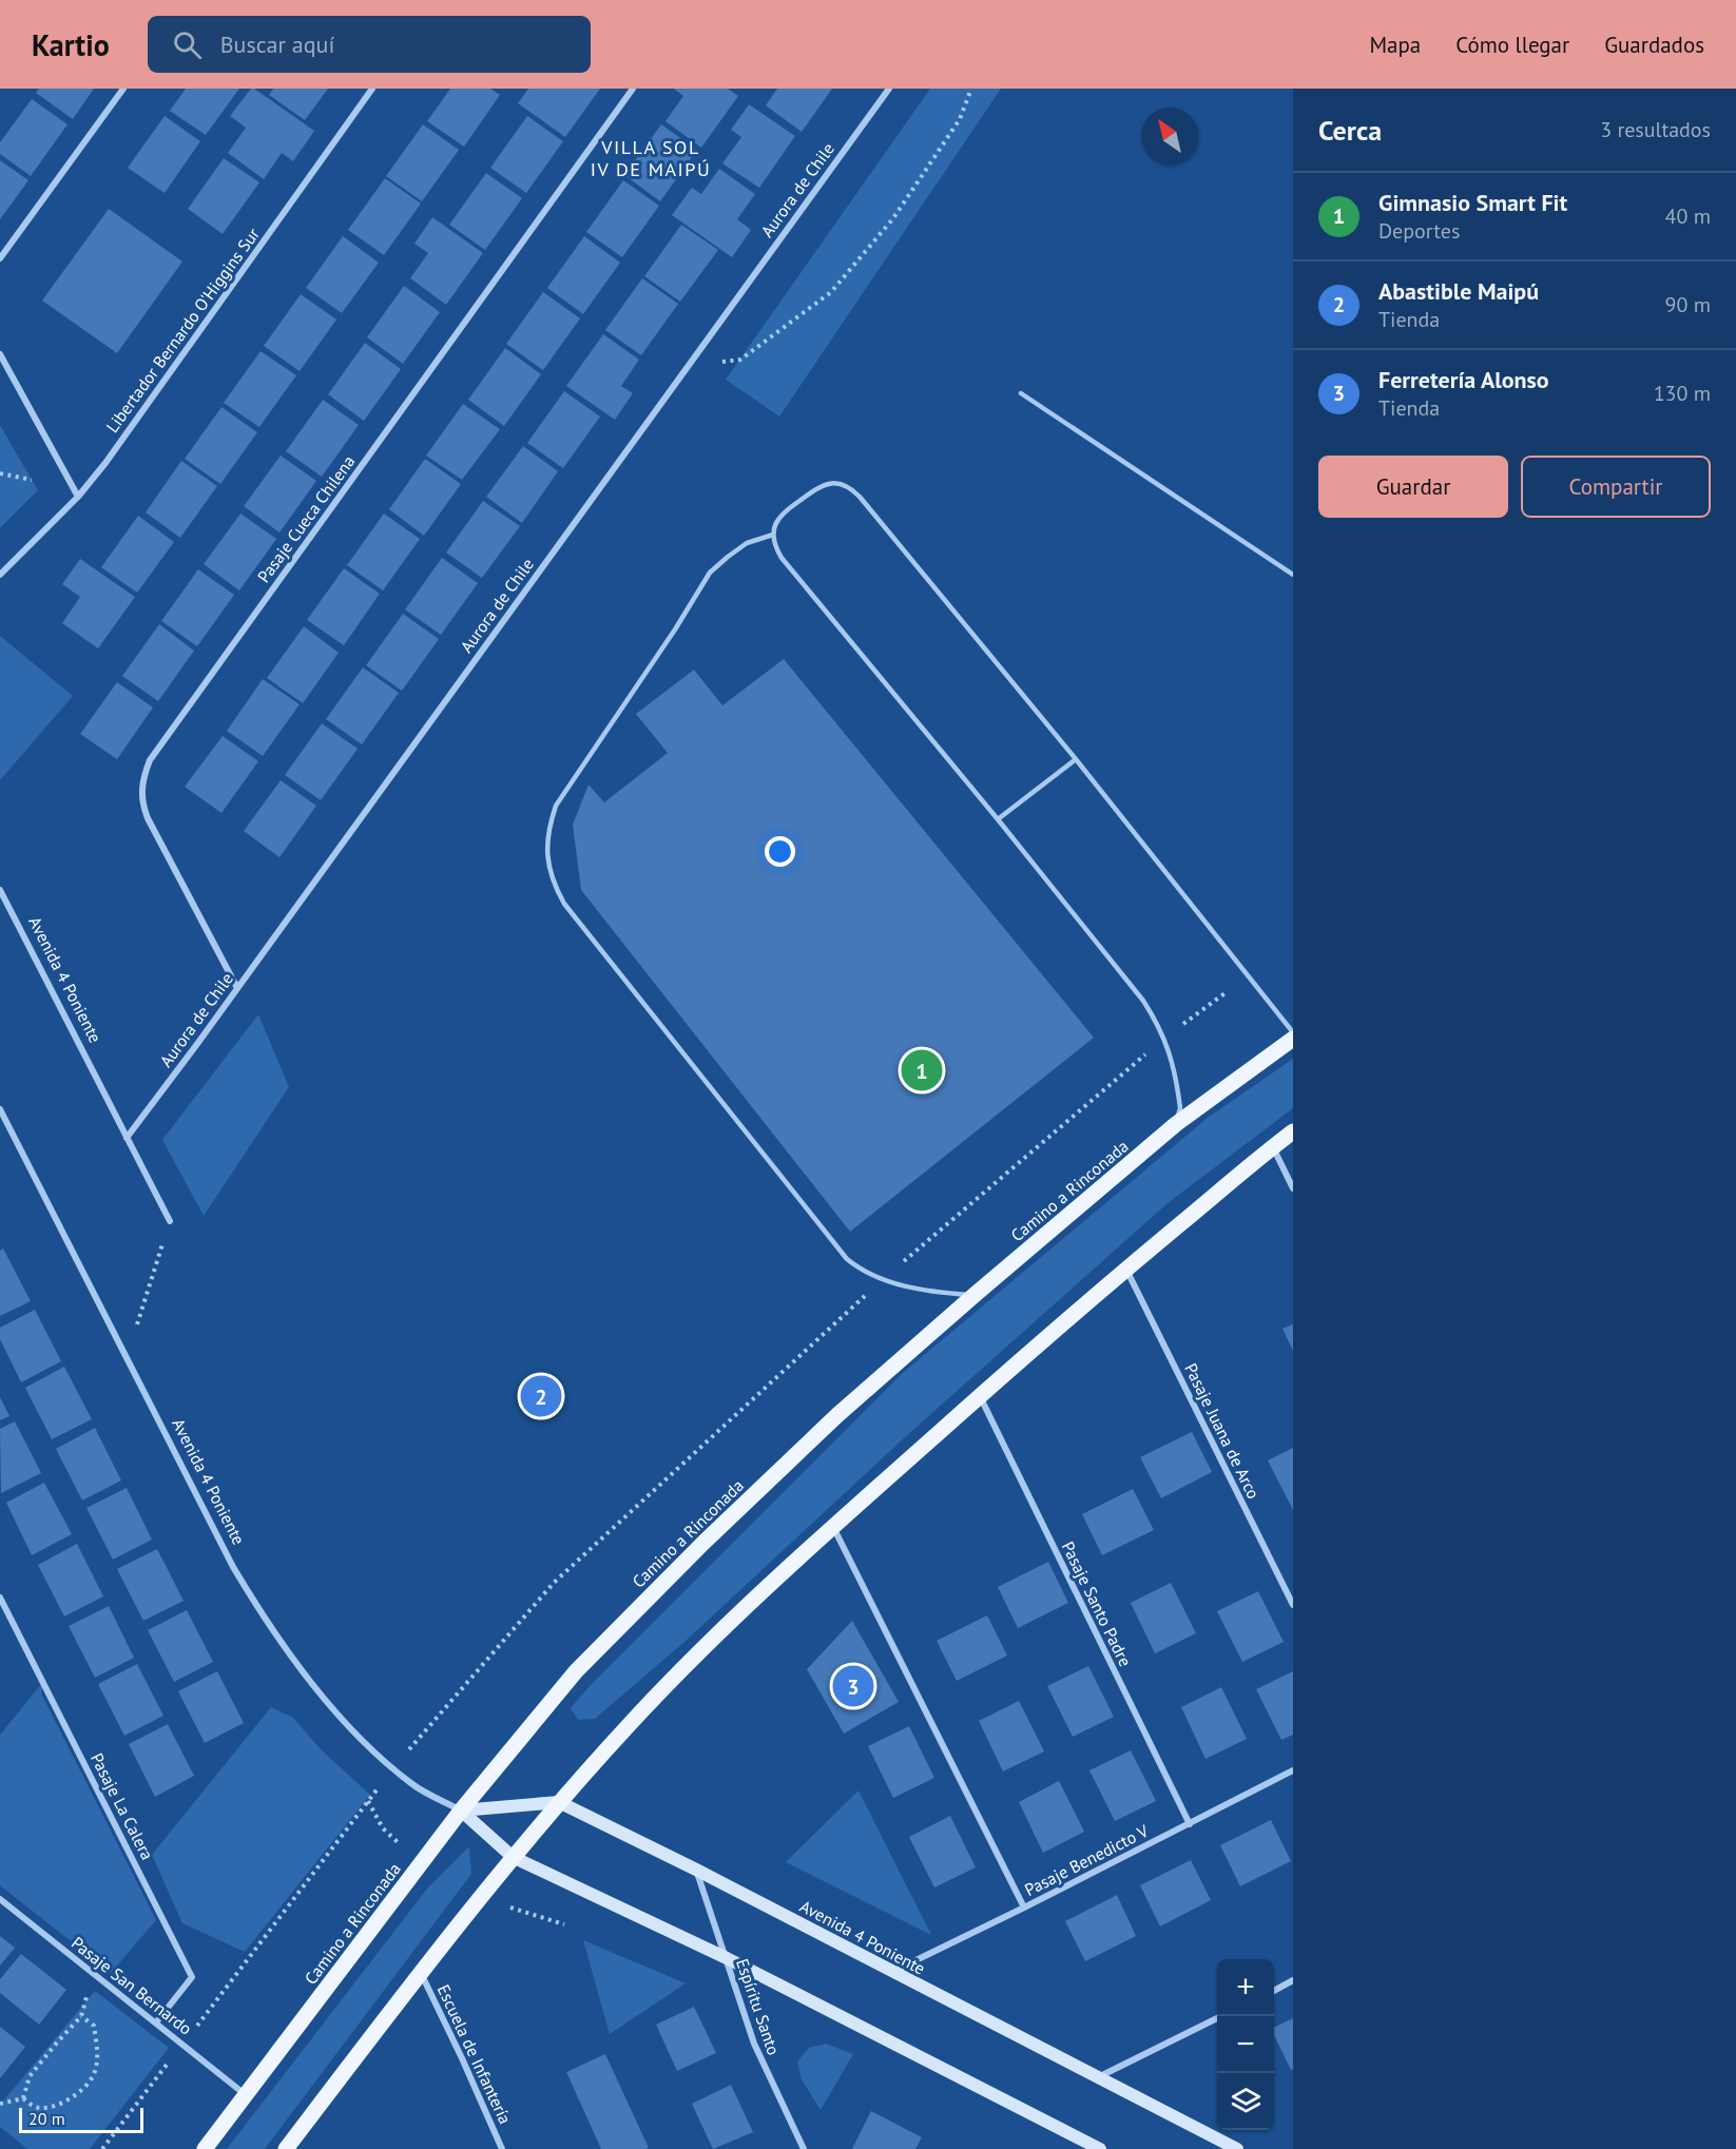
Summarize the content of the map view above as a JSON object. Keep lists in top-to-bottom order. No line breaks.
{"streets":{"main road":["Camino a Rinconada"],"street":["Aurora de Chile","Libertador Bernardo O'Higgins Sur","Pasaje Cueca Chilena","Avenida 4 Poniente","Pasaje Juana de Arco","Pasaje Santo Padre","Pasaje La Calera","Pasaje Benedicto V","Pasaje San Bernardo","Espíritu Santo","Escuela de Infantería"]},"crossings":[["Aurora de Chile","Pasaje Cueca Chilena"],["Aurora de Chile","Avenida 4 Poniente"],["Avenida 4 Poniente","Camino a Rinconada"],["Avenida 4 Poniente","Pasaje Benedicto V"],["Avenida 4 Poniente","Espíritu Santo"],["Camino a Rinconada","Pasaje San Bernardo"],["Pasaje Santo Padre","Pasaje Benedicto V"],["Pasaje La Calera","Pasaje San Bernardo"]],"districts":["VILLA SOL IV DE MAIPÚ"],"scale_bar":"20 m","north":"top left","page":{"header":"Kartio","search":"Buscar aquí","nav":["Mapa","Cómo llegar","Guardados"],"heading":["Cerca","3 resultados"],"list":[{"mark":"1","name":"Gimnasio Smart Fit","note":"Deportes","value":"40 m"},{"mark":"2","name":"Abastible Maipú","note":"Tienda","value":"90 m"},{"mark":"3","name":"Ferretería Alonso","note":"Tienda","value":"130 m"}],"buttons":["Guardar","Compartir"],"pins":["1","2","3"],"map_buttons":["+","−"],"scale":"20 m"}}
